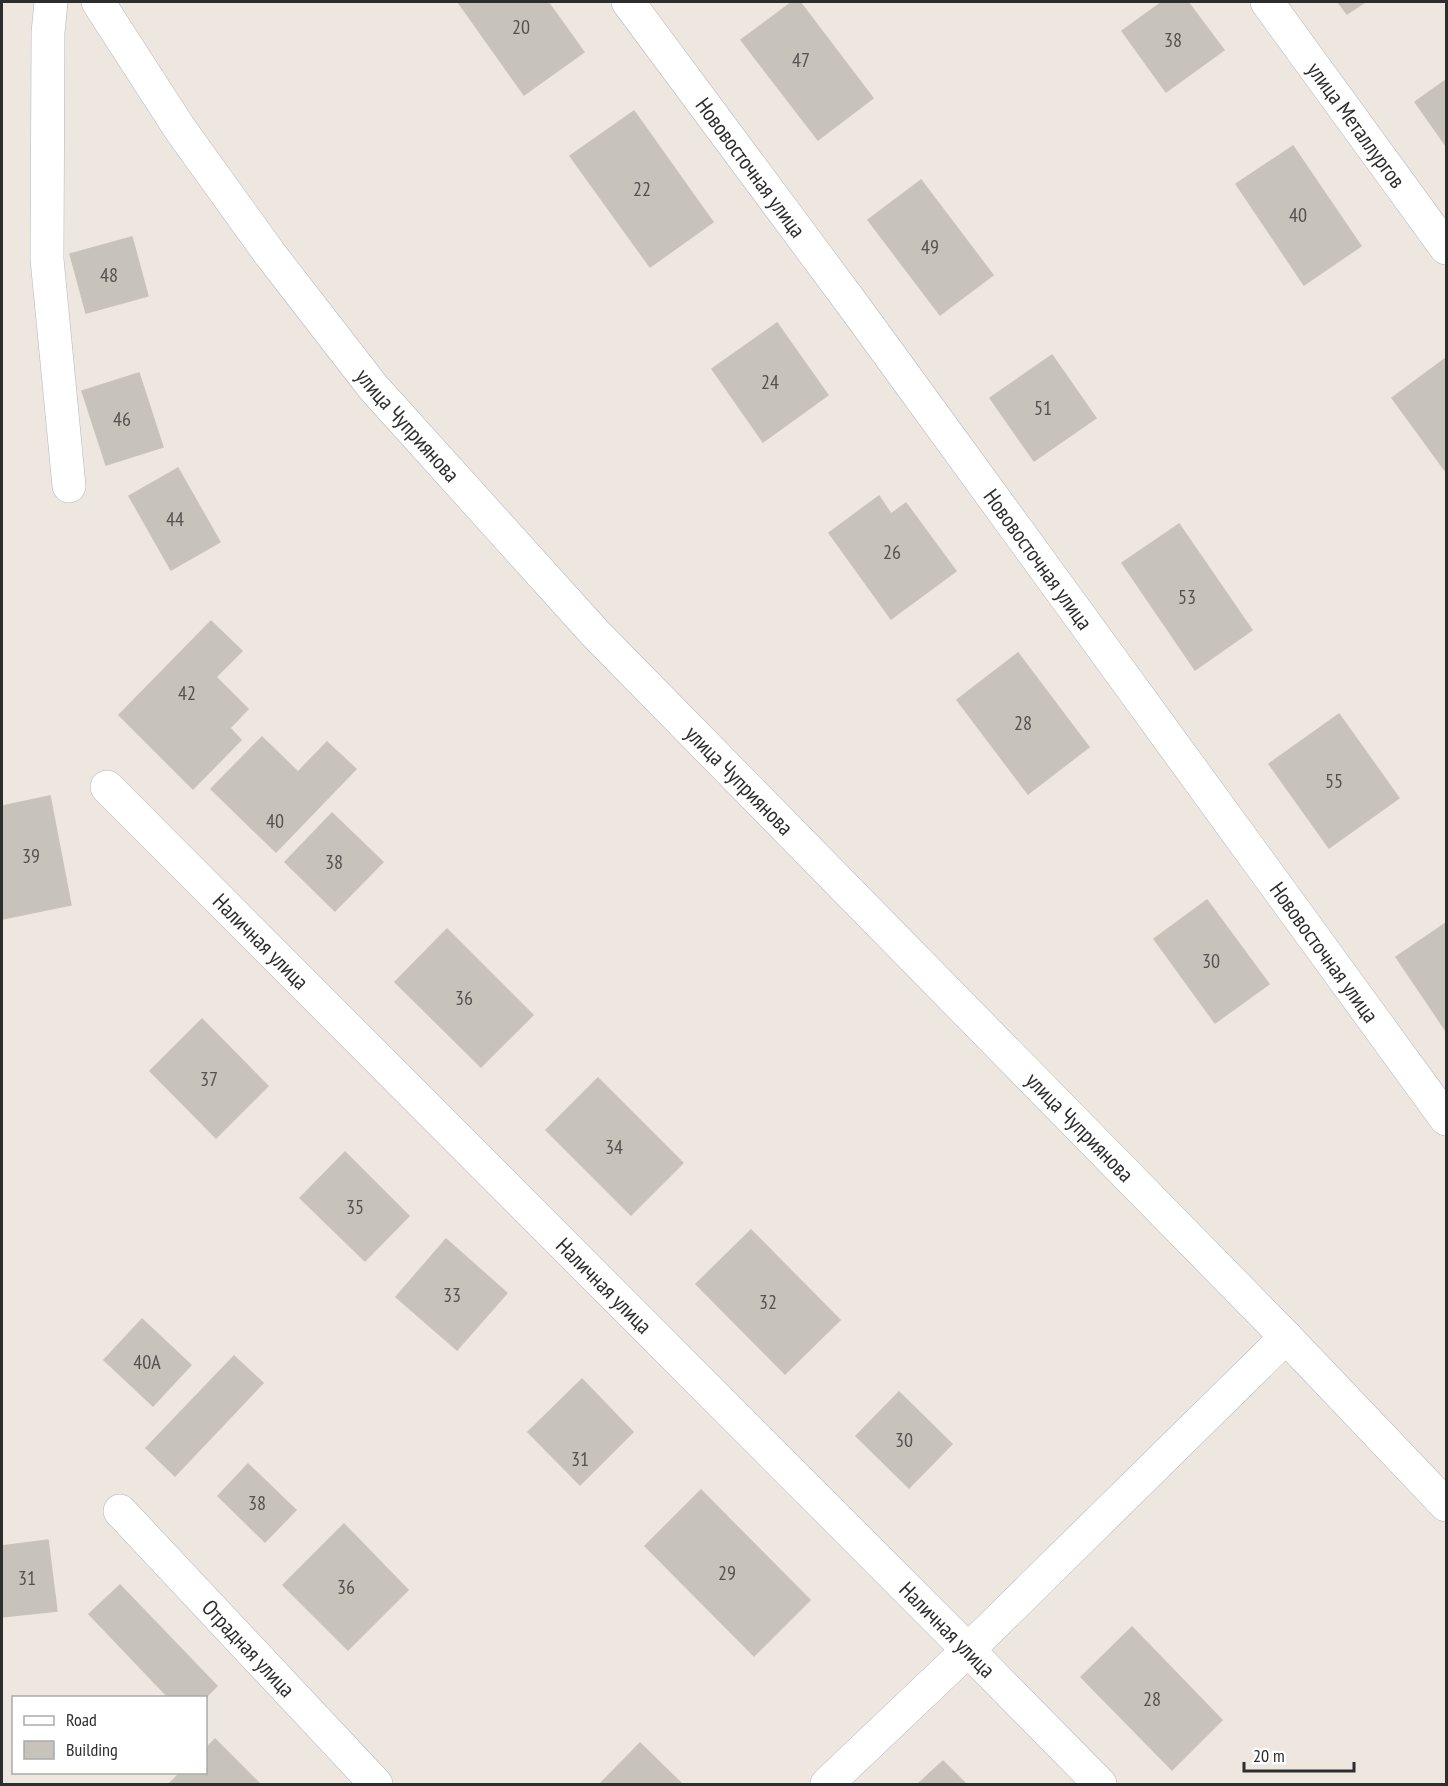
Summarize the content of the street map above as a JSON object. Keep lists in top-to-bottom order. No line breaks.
{"streets":{"street":["улица Металлургов","Нововосточная улица","улица Чуприянова","Наличная улица","Отрадная улица"]},"house_numbers":["20","38","47","22","40","49","48","24","51","46","44","26","53","42","28","55","40","39","38","30","36","37","34","35","33","32","40А","30","31","38","29","31","36","28"],"legend":["Road","Building"],"scale_bar":"20 m"}
